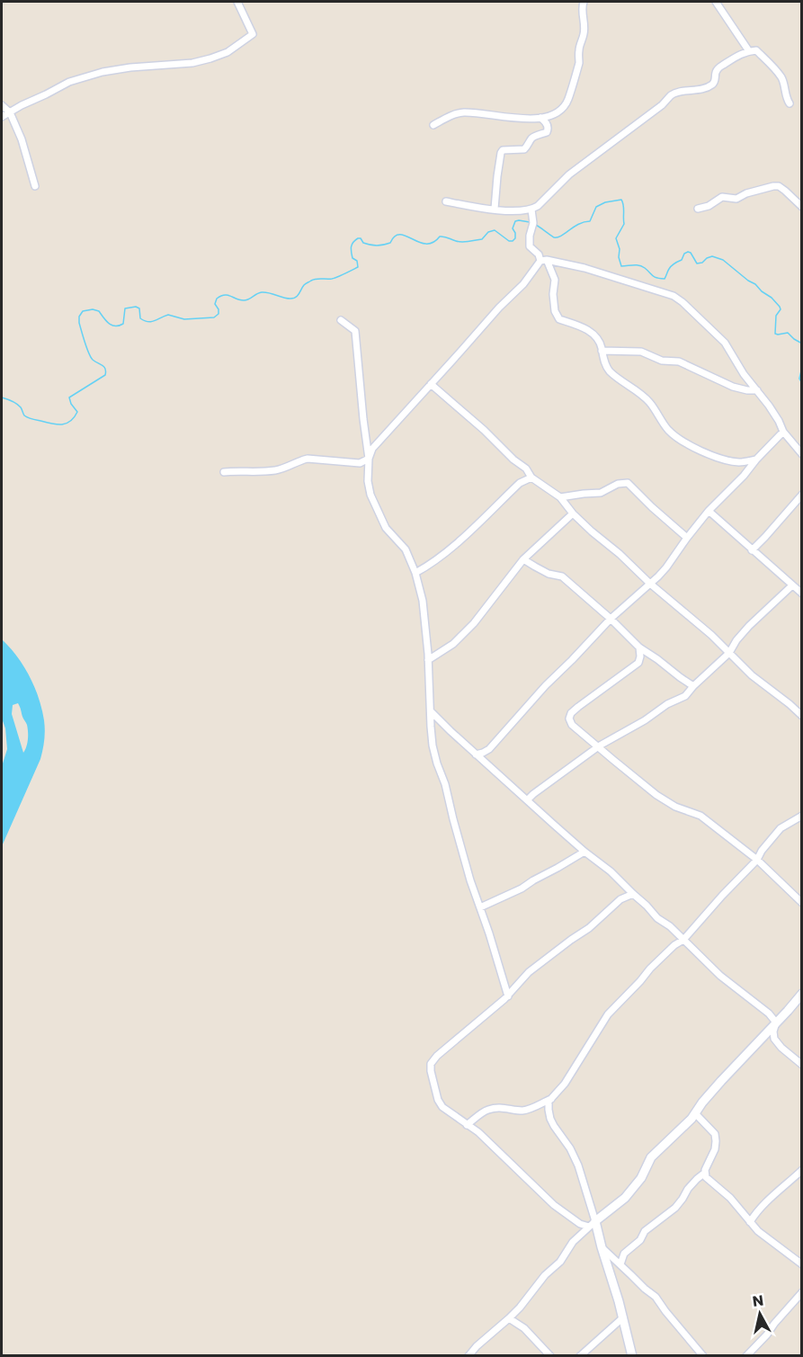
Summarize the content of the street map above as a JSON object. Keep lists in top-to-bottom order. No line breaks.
{"north":"top"}
